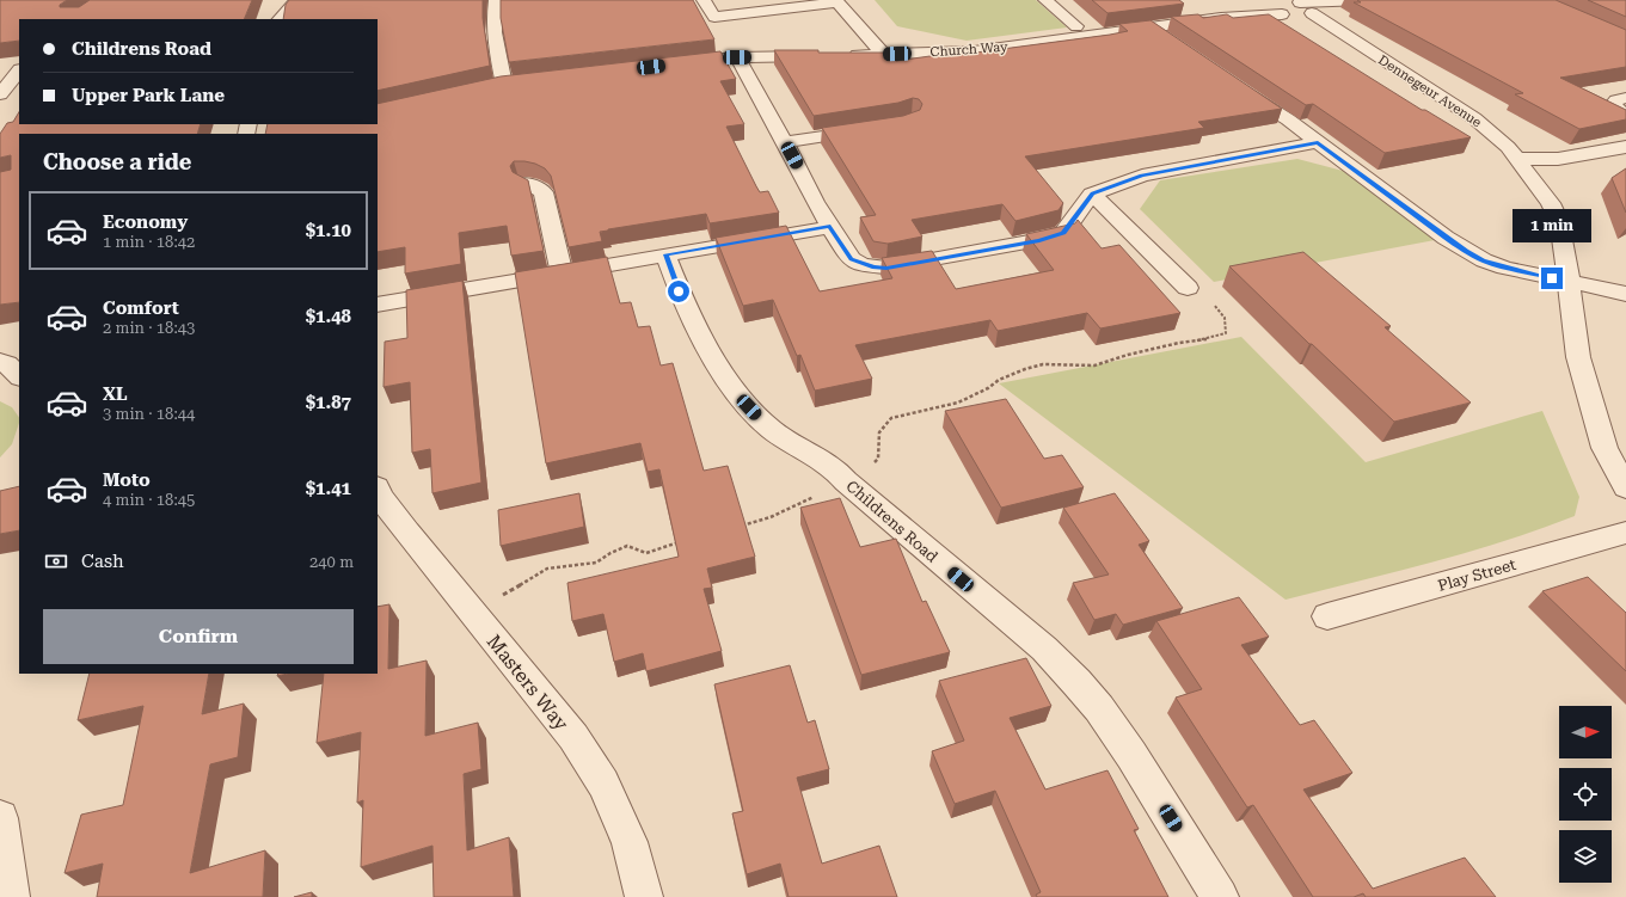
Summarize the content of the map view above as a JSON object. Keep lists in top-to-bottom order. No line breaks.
{"streets":{"street":["Church Way","Dennegeur Avenue","Childrens Road","Play Street","Masters Way"]},"crossings":[["Church Way","Dennegeur Avenue"]],"north":"right","page":{"banner":["Childrens Road","Upper Park Lane"],"heading":"Choose a ride","list":[{"name":"Economy","note":"1 min · 18:42","value":"$1.10"},{"name":"Comfort","note":"2 min · 18:43","value":"$1.48"},{"name":"XL","note":"3 min · 18:44","value":"$1.87"},{"name":"Moto","note":"4 min · 18:45","value":"$1.41"}],"bubble":"1 min","pay":["Cash","240 m"],"buttons":"Confirm"}}
